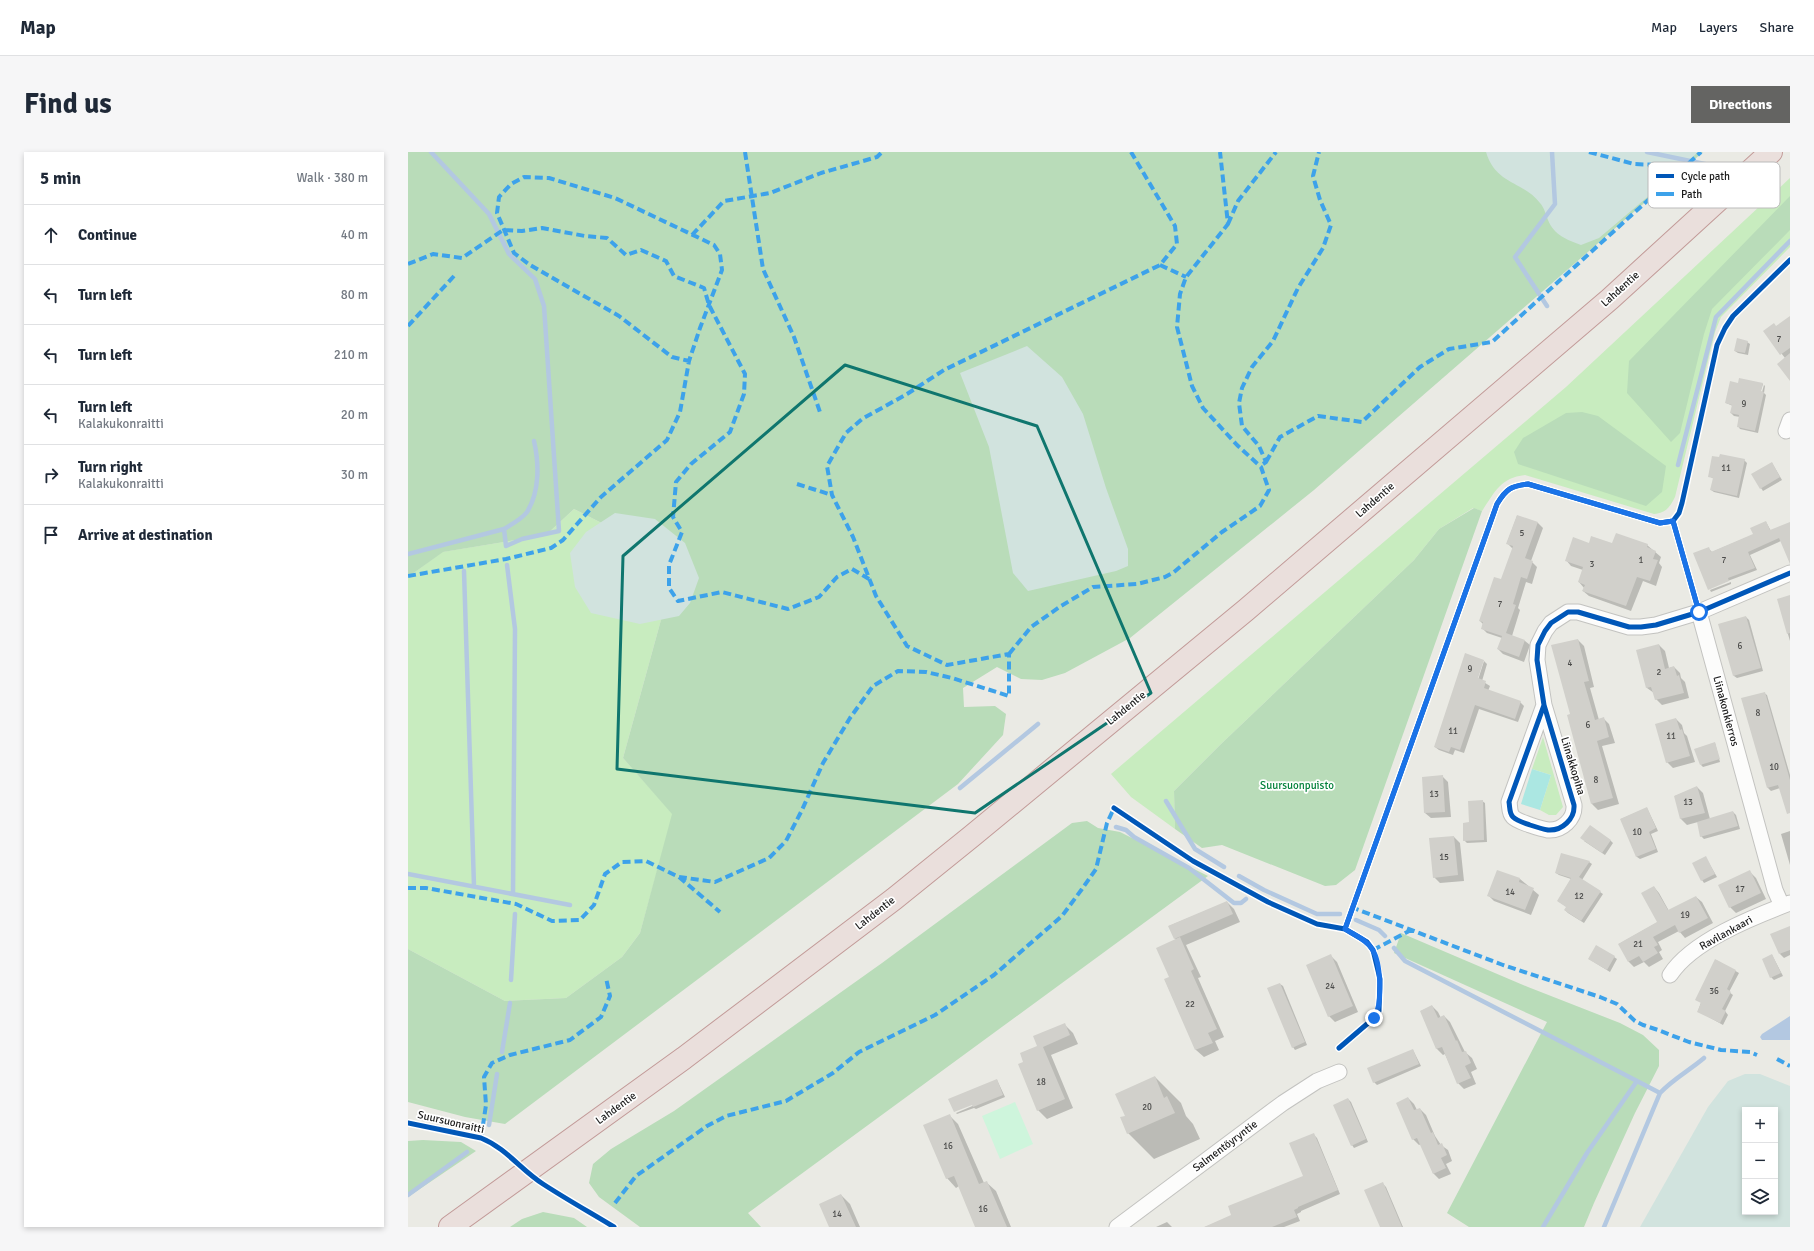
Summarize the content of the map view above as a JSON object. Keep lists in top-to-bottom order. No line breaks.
{"streets":{"highway":["Lahdentie"],"street":["Liinakonkierros","Liinakkopiha","Ravilankaari","Salmentöyryntie"],"cycle path":["Suursuonraitti"]},"crossings":[["Liinakonkierros","Liinakkopiha"],["Liinakonkierros","Ravilankaari"]],"parks":["Suursuonpuisto"],"house_numbers":["7","9","11","5","1","7","3","7","6","4","9","2","8","6","11","11","10","8","13","13","10","15","17","14","12","19","21","24","36","22","18","20","16","16","14"],"legend":["Cycle path","Path"],"page":{"header":"Map","nav":["Map","Layers","Share"],"buttons":"Directions","title":"Find us","heading":["5 min","Walk · 380 m"],"list":[["Continue","40 m"],["Turn left","80 m"],["Turn left","210 m"],["Turn left","Kalakukonraitti","20 m"],["Turn right","Kalakukonraitti","30 m"],"Arrive at destination"],"map_buttons":["+","−"]}}
